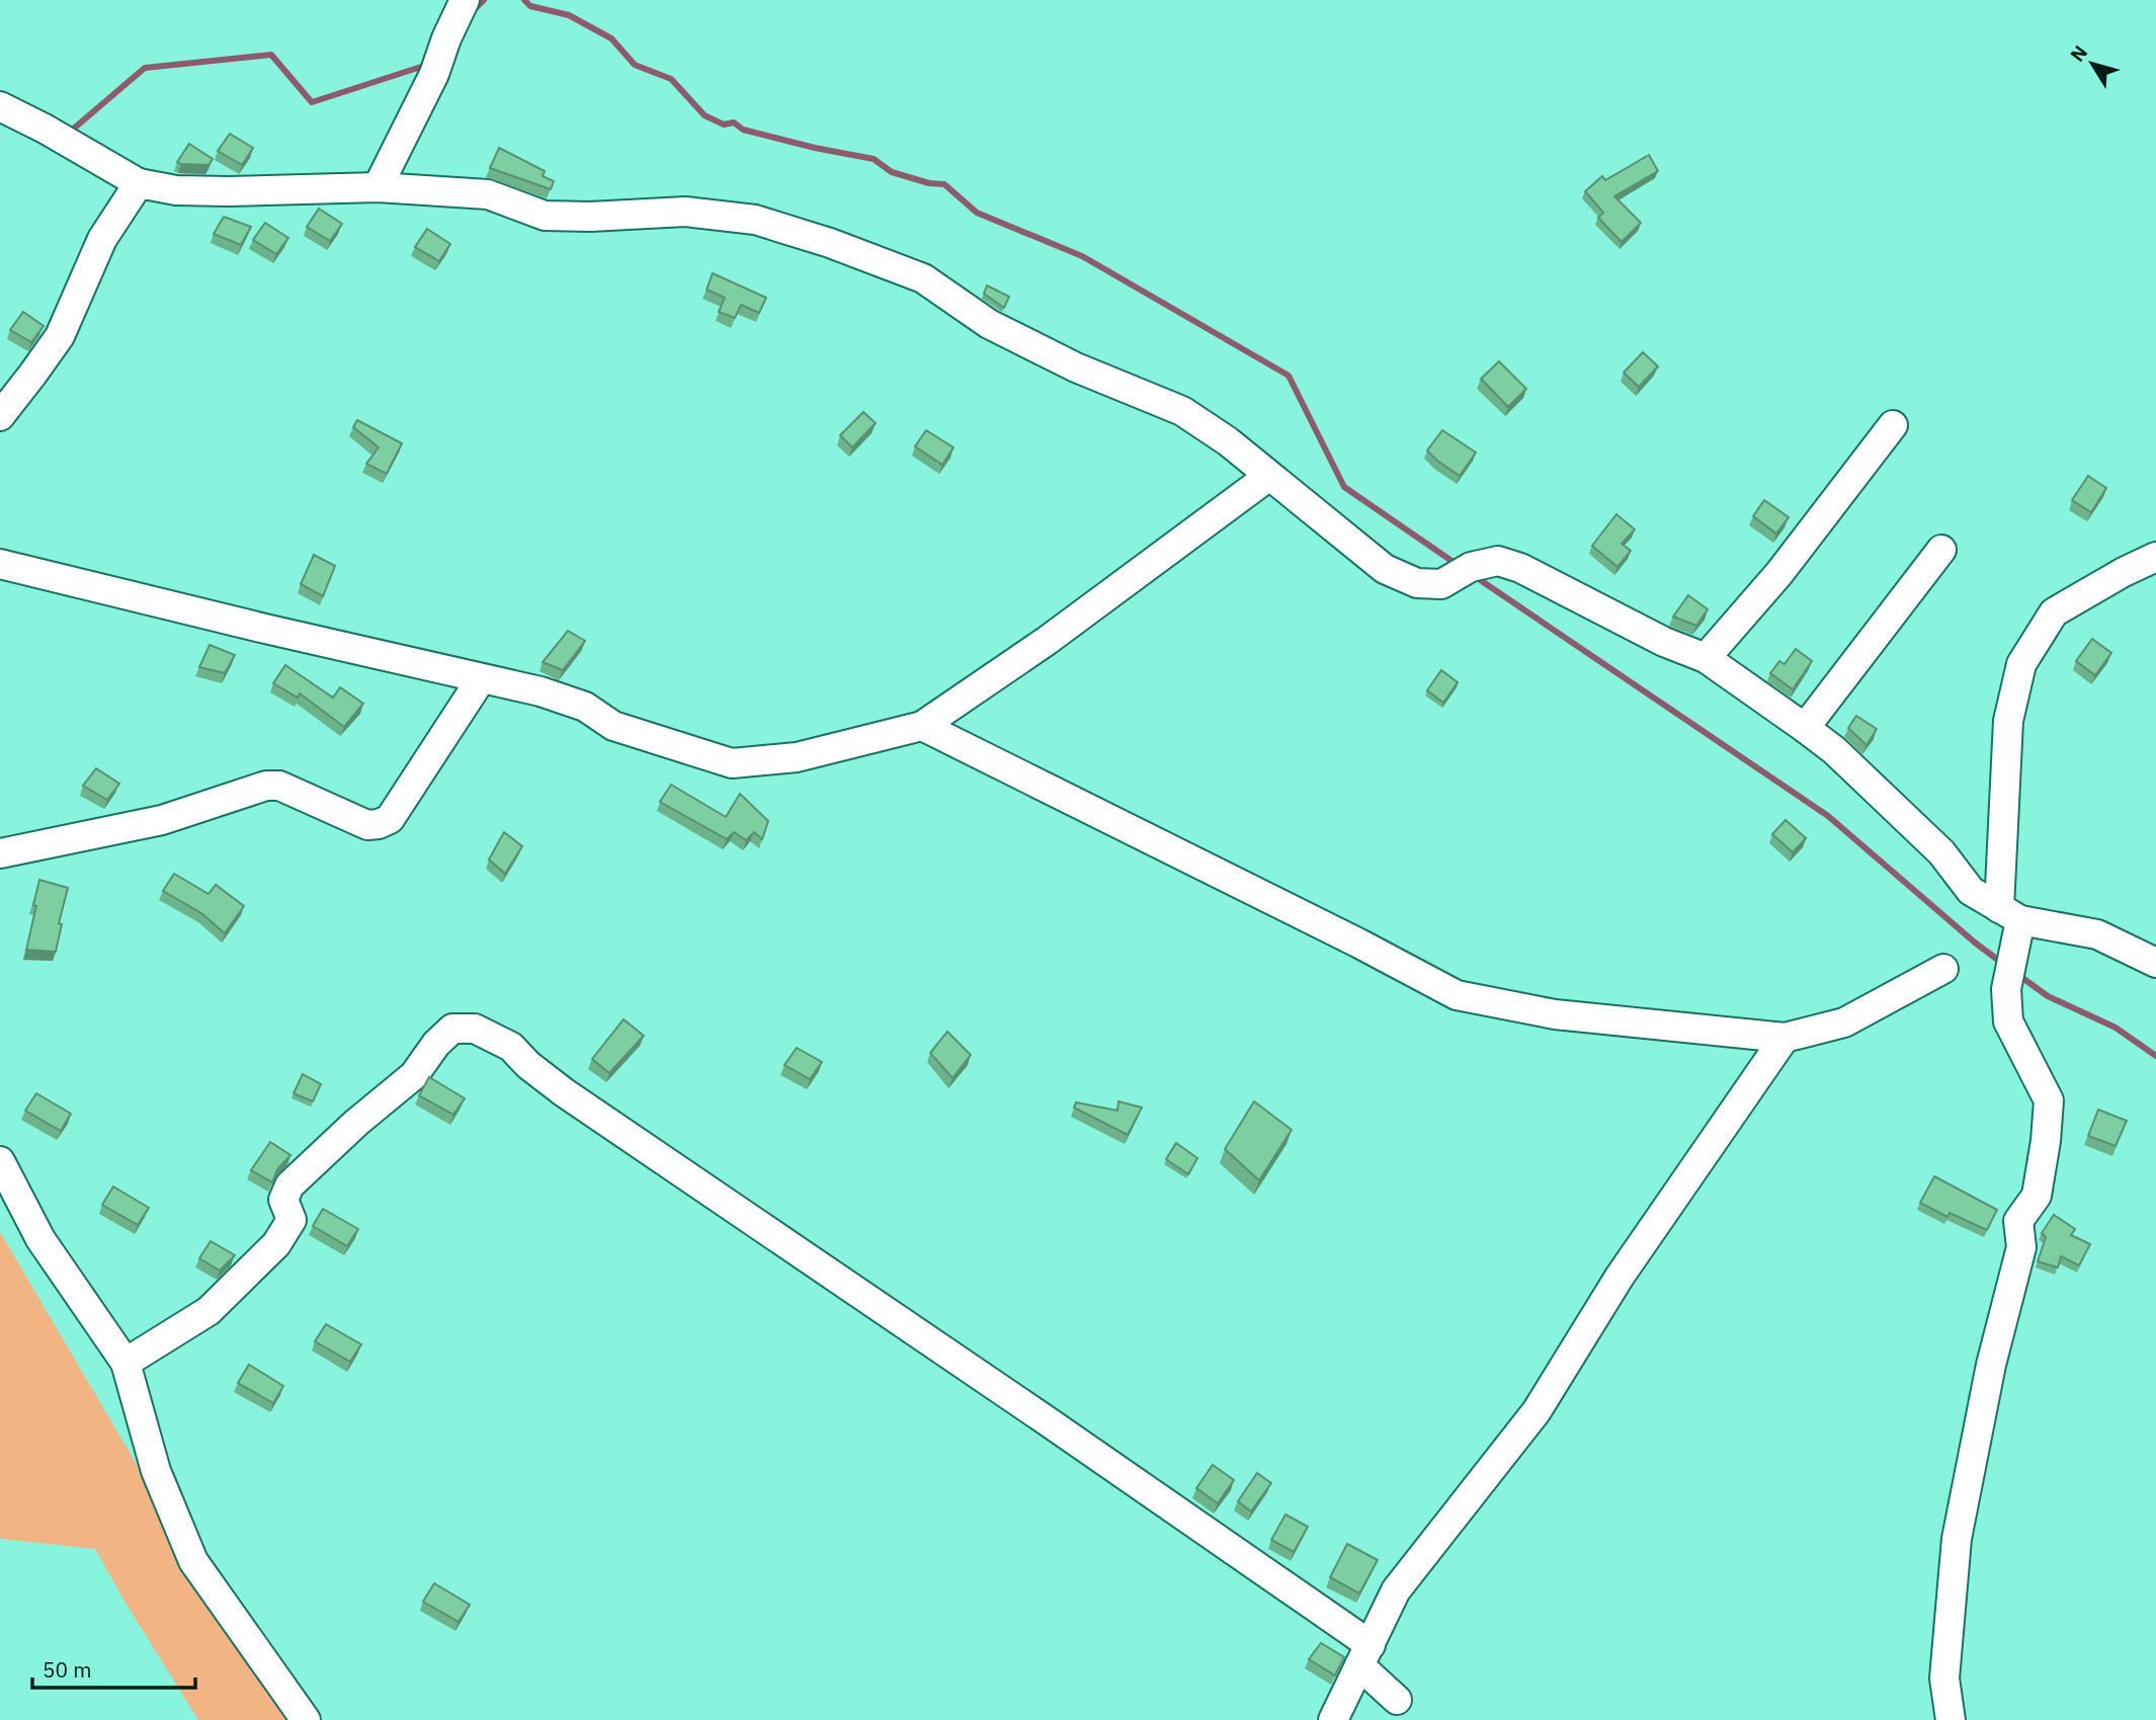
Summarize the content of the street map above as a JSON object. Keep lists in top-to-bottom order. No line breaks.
{"scale_bar":"50 m","north":"top left"}
